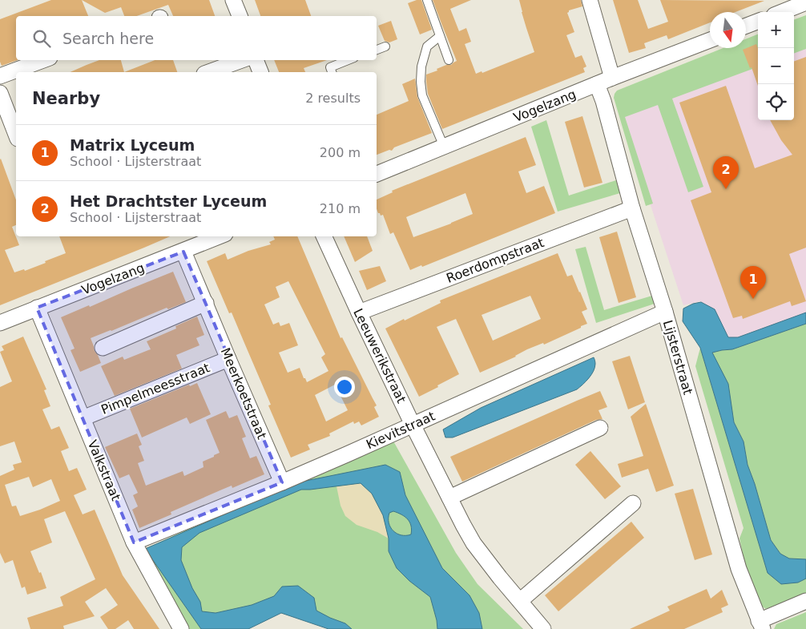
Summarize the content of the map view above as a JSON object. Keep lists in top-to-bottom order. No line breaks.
{"streets":{"street":["Vogelzang","Roerdompstraat","Leeuwerikstraat","Lijsterstraat","Pimpelmeesstraat","Meerkoetstraat","Kievitstraat","Valkstraat"]},"crossings":[["Vogelzang","Lijsterstraat"],["Vogelzang","Meerkoetstraat"],["Vogelzang","Valkstraat"],["Roerdompstraat","Leeuwerikstraat"],["Roerdompstraat","Lijsterstraat"],["Leeuwerikstraat","Kievitstraat"],["Lijsterstraat","Kievitstraat"],["Pimpelmeesstraat","Meerkoetstraat"],["Pimpelmeesstraat","Valkstraat"],["Meerkoetstraat","Kievitstraat"],["Kievitstraat","Valkstraat"]],"north":"bottom","page":{"map_buttons":["+","−"],"search":"Search here","heading":["Nearby","2 results"],"list":[{"mark":"1","name":"Matrix Lyceum","note":"School · Lijsterstraat","value":"200 m"},{"mark":"2","name":"Het Drachtster Lyceum","note":"School · Lijsterstraat","value":"210 m"}],"pins":["2","1"]}}
